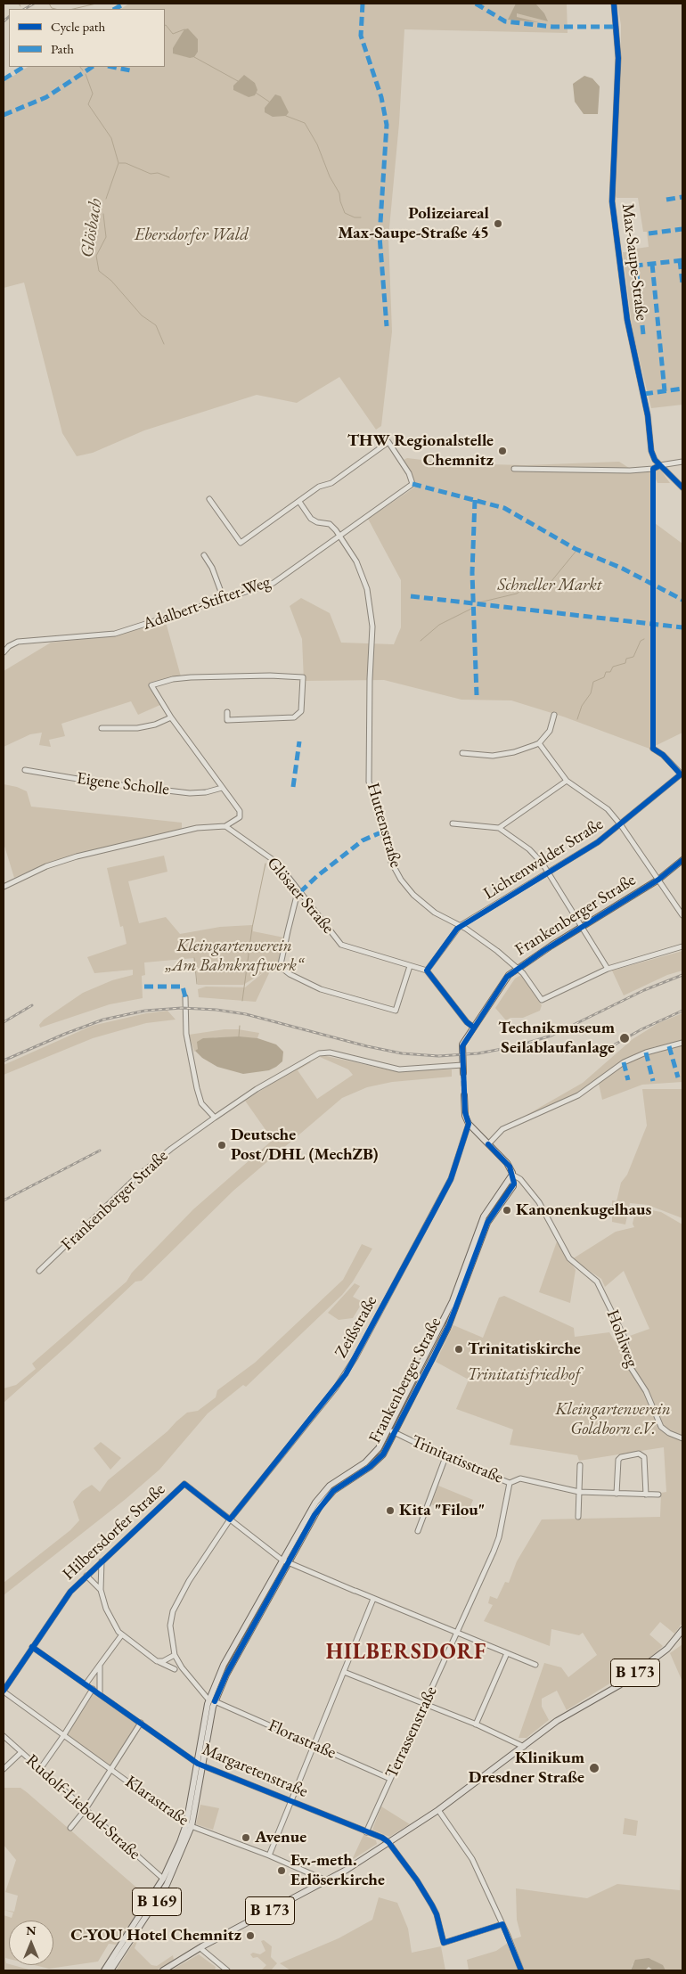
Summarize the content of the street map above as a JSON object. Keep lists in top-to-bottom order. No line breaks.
{"streets":{"main road":["Frankenberger Straße","B 173","B 169"],"street":["Max-Saupe-Straße","Adalbert-Stifter-Weg","Eigene Scholle","Huttenstraße","Lichtenwalder Straße","Glösaer Straße","Zeißstraße","Hohlweg","Trinitatisstraße","Hilbersdorfer Straße","Terrassenstraße","Florastraße","Margaretenstraße","Klarastraße","Rudolf-Liebold-Straße"]},"crossings":[["Adalbert-Stifter-Weg","Huttenstraße"],["Huttenstraße","Lichtenwalder Straße"],["Huttenstraße","Frankenberger Straße"],["Lichtenwalder Straße","Glösaer Straße"],["Frankenberger Straße","Zeißstraße"],["Frankenberger Straße","Hohlweg"],["Frankenberger Straße","Trinitatisstraße"],["Frankenberger Straße","Florastraße"],["Frankenberger Straße","Margaretenstraße"],["Frankenberger Straße","Klarastraße"],["Frankenberger Straße","Rudolf-Liebold-Straße"],["Zeißstraße","Hilbersdorfer Straße"],["Zeißstraße","Florastraße"],["Trinitatisstraße","Terrassenstraße"],["Hilbersdorfer Straße","Margaretenstraße"],["Hilbersdorfer Straße","Klarastraße"],["B 173","Margaretenstraße"],["B 173","Klarastraße"],["Terrassenstraße","Florastraße"],["Terrassenstraße","Margaretenstraße"]],"districts":["HILBERSDORF"],"water":["Glösbach"],"parks":["Ebersdorfer Wald","Schneller Markt","Kleingartenverein „Am Bahnkraftwerk“","Trinitatisfriedhof","Kleingartenverein Goldborn e.V."],"places":["Polizeiareal Max-Saupe-Straße 45","THW Regionalstelle Chemnitz","Technikmuseum Seilablaufanlage","Deutsche Post/DHL (MechZB)","Kanonenkugelhaus","Trinitatiskirche","Kita \"Filou\"","Klinikum Dresdner Straße","Avenue","Ev.-meth. Erlöserkirche","C-YOU Hotel Chemnitz"],"legend":["Cycle path","Path"],"north":"top"}
